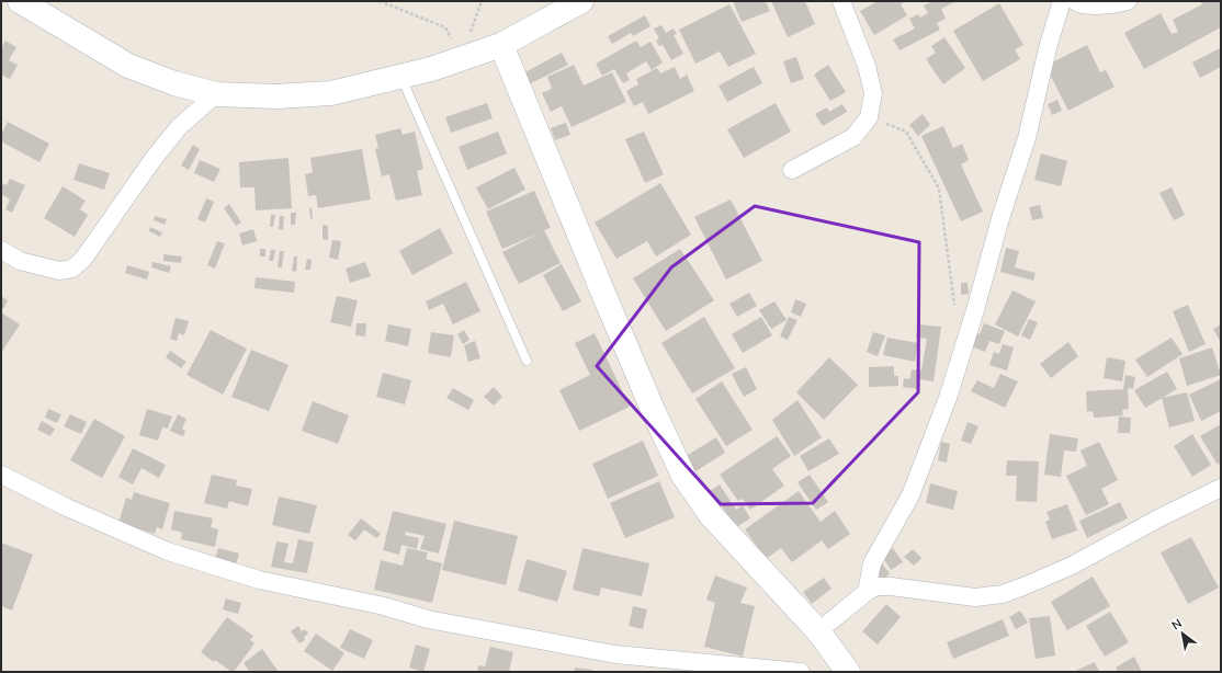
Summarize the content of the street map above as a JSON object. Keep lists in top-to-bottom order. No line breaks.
{"north":"top left"}
